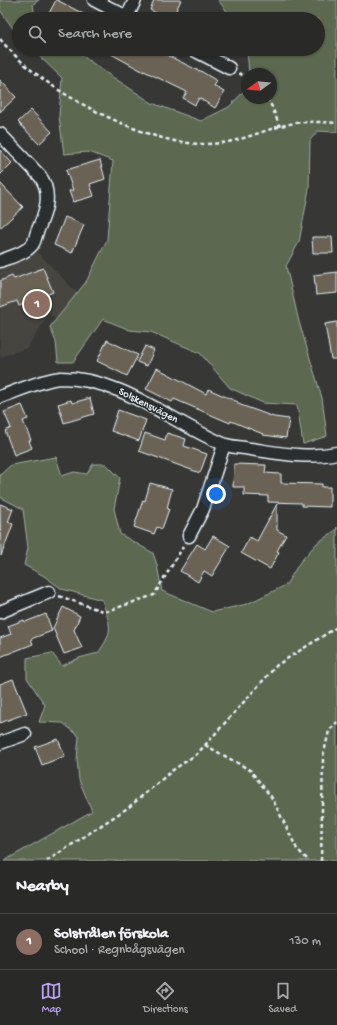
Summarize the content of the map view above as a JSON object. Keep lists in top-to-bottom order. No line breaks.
{"streets":{"street":["Solskensvägen"]},"north":"left","page":{"search":"Search here","pins":"1","heading":"Nearby","list":[{"mark":"1","name":"Solstrålen förskola","note":"School · Regnbågsvägen","value":"130 m"}],"nav":["Map","Directions","Saved"]}}
